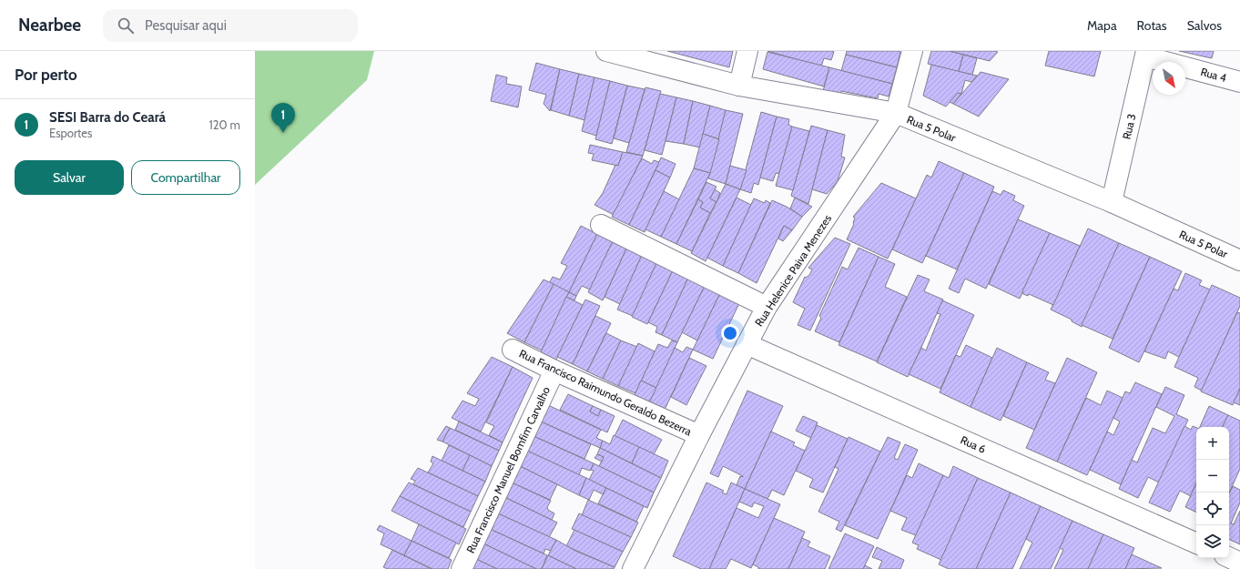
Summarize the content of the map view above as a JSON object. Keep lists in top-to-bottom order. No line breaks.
{"streets":{"street":["Rua 4","Rua 3","Rua 5 Polar","Rua Helenice Paiva Menezes","Rua Francisco Raimundo Geraldo Bezerra","Rua 6","Rua Francisco Manuel Bomfim Carvalho"]},"crossings":[["Rua 4","Rua 3"],["Rua 3","Rua 5 Polar"],["Rua 5 Polar","Rua Helenice Paiva Menezes"],["Rua Helenice Paiva Menezes","Rua Francisco Raimundo Geraldo Bezerra"],["Rua Helenice Paiva Menezes","Rua 6"],["Rua Francisco Raimundo Geraldo Bezerra","Rua Francisco Manuel Bomfim Carvalho"]],"north":"bottom right","page":{"header":"Nearbee","search":"Pesquisar aqui","nav":["Mapa","Rotas","Salvos"],"heading":"Por perto","list":[{"mark":"1","name":"SESI Barra do Ceará","note":"Esportes","value":"120 m"}],"pins":"1","buttons":["Salvar","Compartilhar"],"map_buttons":["+","−"]}}
